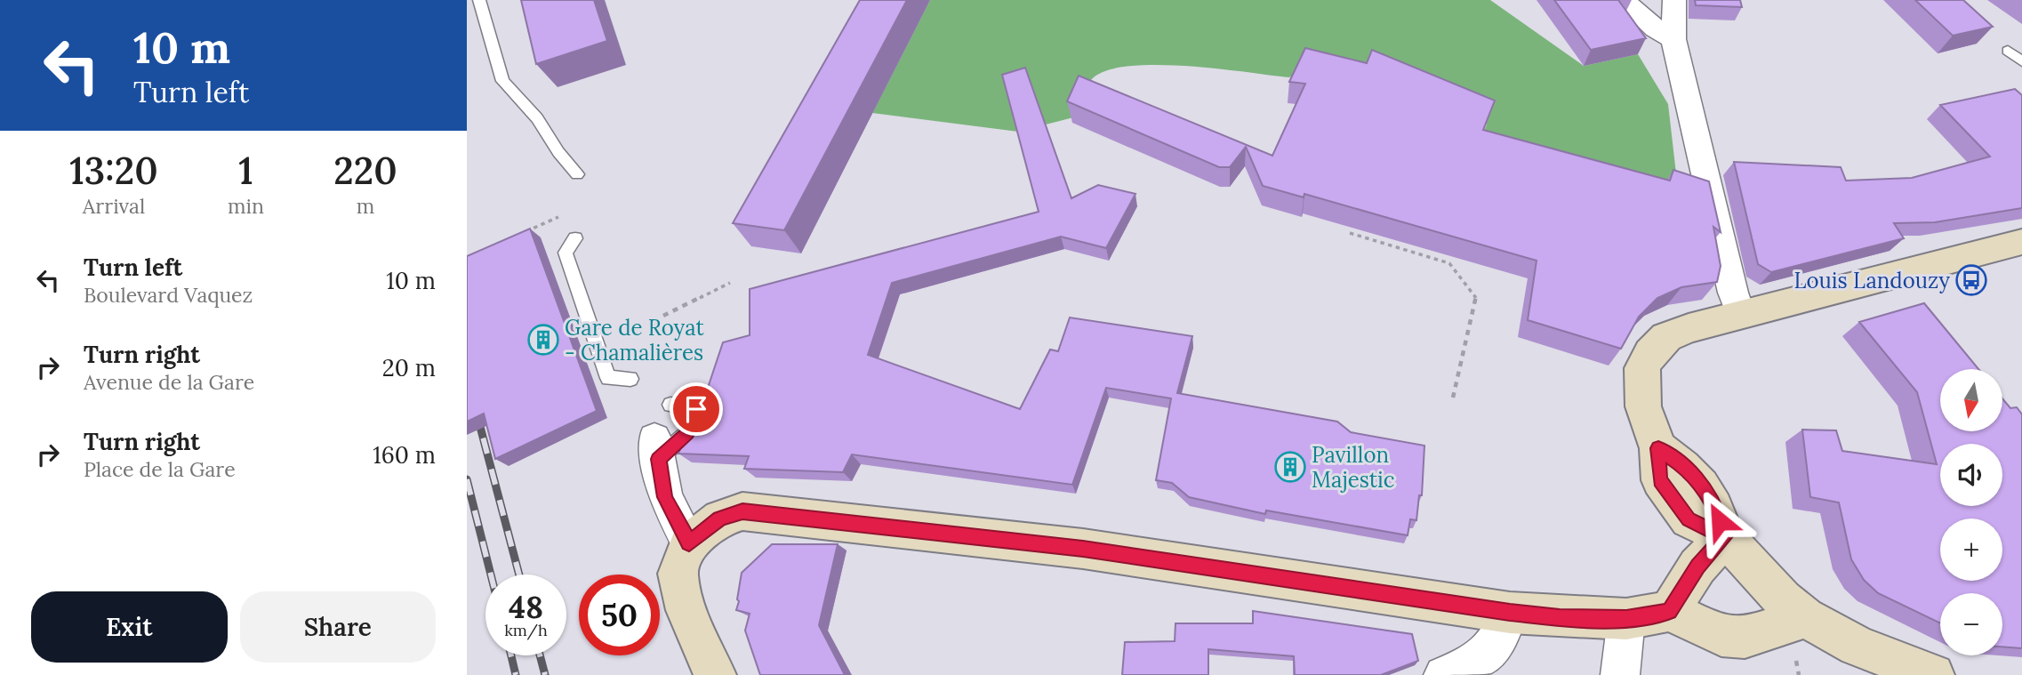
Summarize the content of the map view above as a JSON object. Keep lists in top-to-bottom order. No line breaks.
{"places":{"bus stop":["Louis Landouzy"],"building":["Gare de Royat - Chamalières","Pavillon Majestic"]},"north":"bottom","page":{"turn":["10 m","Turn left"],"eta":["13:20","Arrival","1","min","220","m"],"list":[{"name":"Turn left","note":"Boulevard Vaquez","value":"10 m"},{"name":"Turn right","note":"Avenue de la Gare","value":"20 m"},{"name":"Turn right","note":"Place de la Gare","value":"160 m"}],"map_buttons":["+","−"],"speed":"48 km/h","limit":"50","buttons":["Exit","Share"]}}
